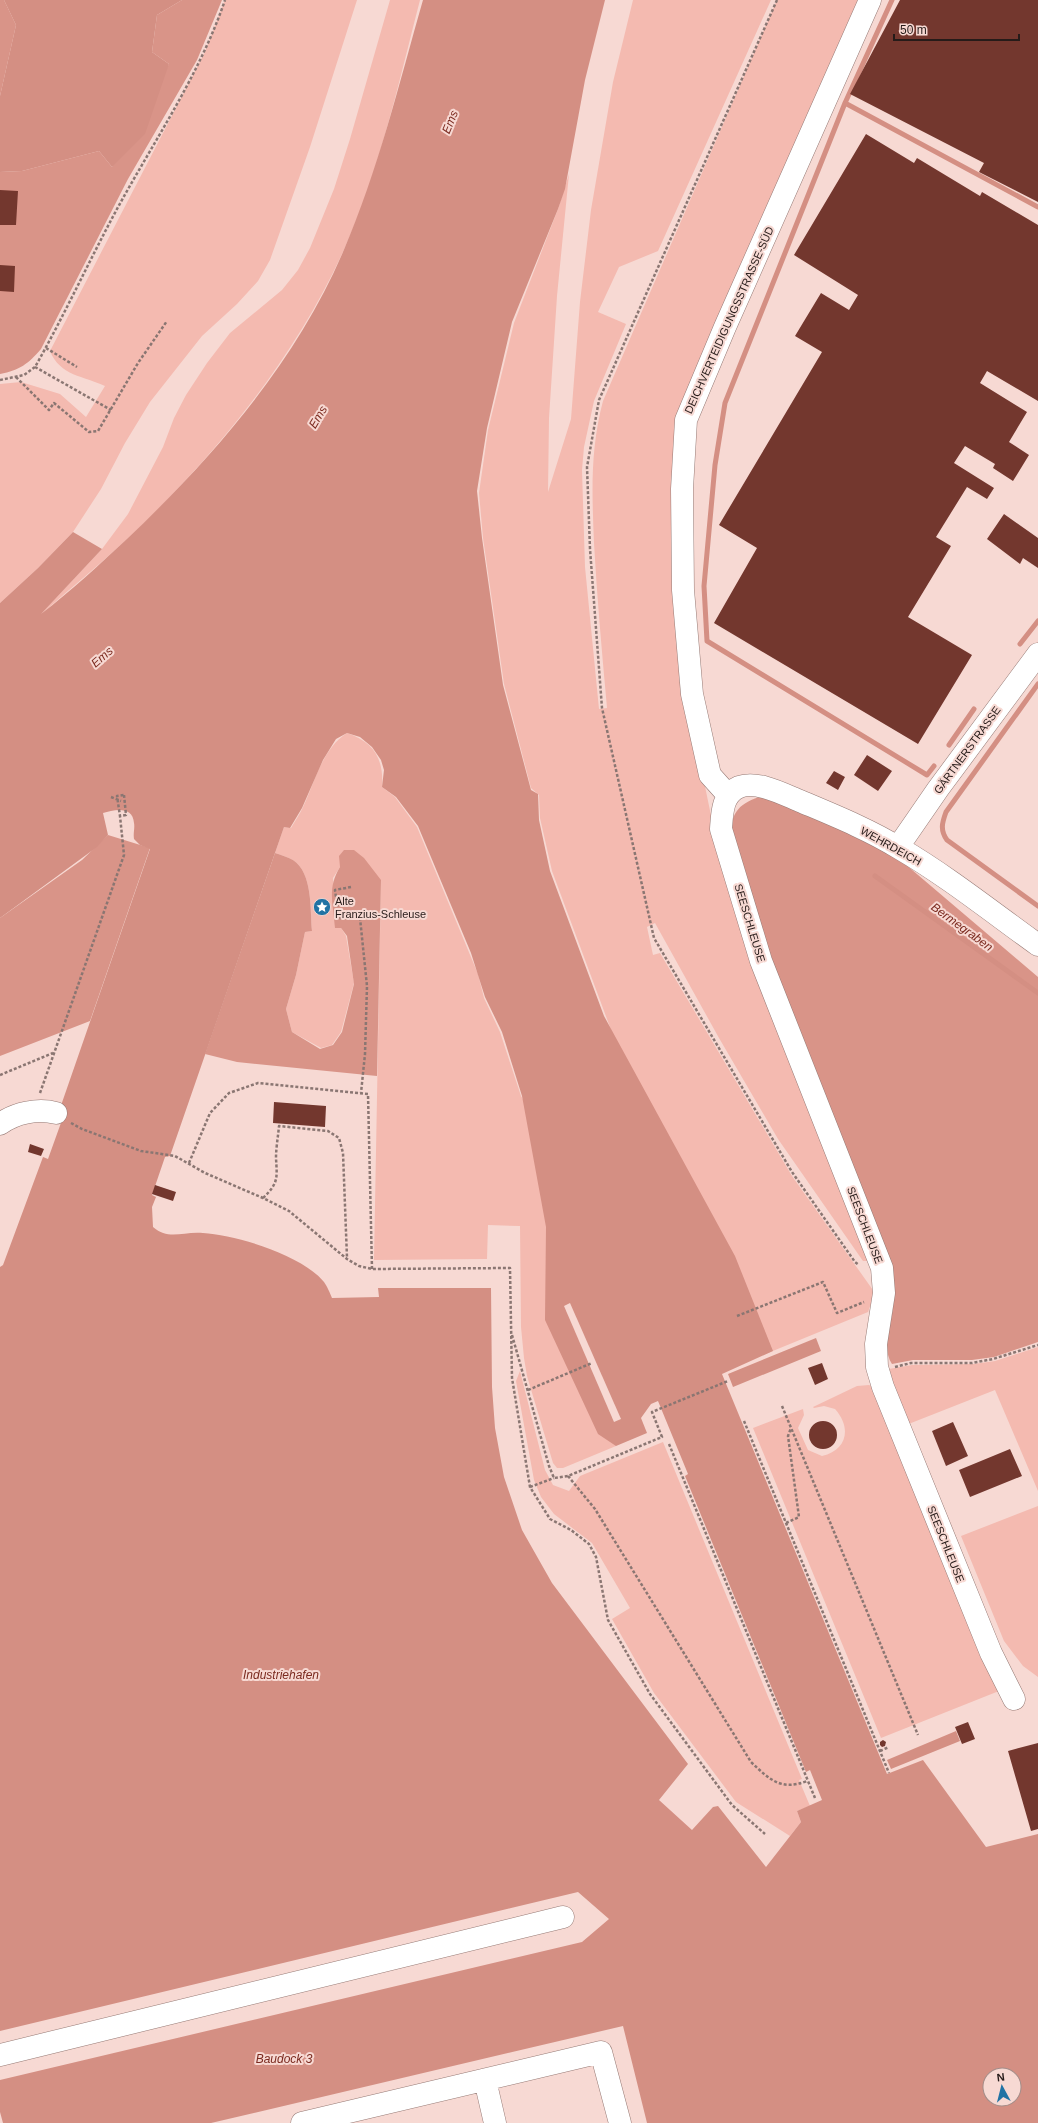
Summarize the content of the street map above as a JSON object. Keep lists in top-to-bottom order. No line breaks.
{"streets":{"street":["DEICHVERTEIDIGUNGSSTRASSE-SÜD","GÄRTNERSTRASSE","WEHRDEICH","SEESCHLEUSE"]},"crossings":[["DEICHVERTEIDIGUNGSSTRASSE-SÜD","WEHRDEICH"],["DEICHVERTEIDIGUNGSSTRASSE-SÜD","SEESCHLEUSE"],["GÄRTNERSTRASSE","WEHRDEICH"],["WEHRDEICH","SEESCHLEUSE"]],"water":["Ems","Bermegraben","Industriehafen","Baudock 3"],"places":{"place":["Alte Franzius-Schleuse"]},"scale_bar":"50 m","north":"top"}
